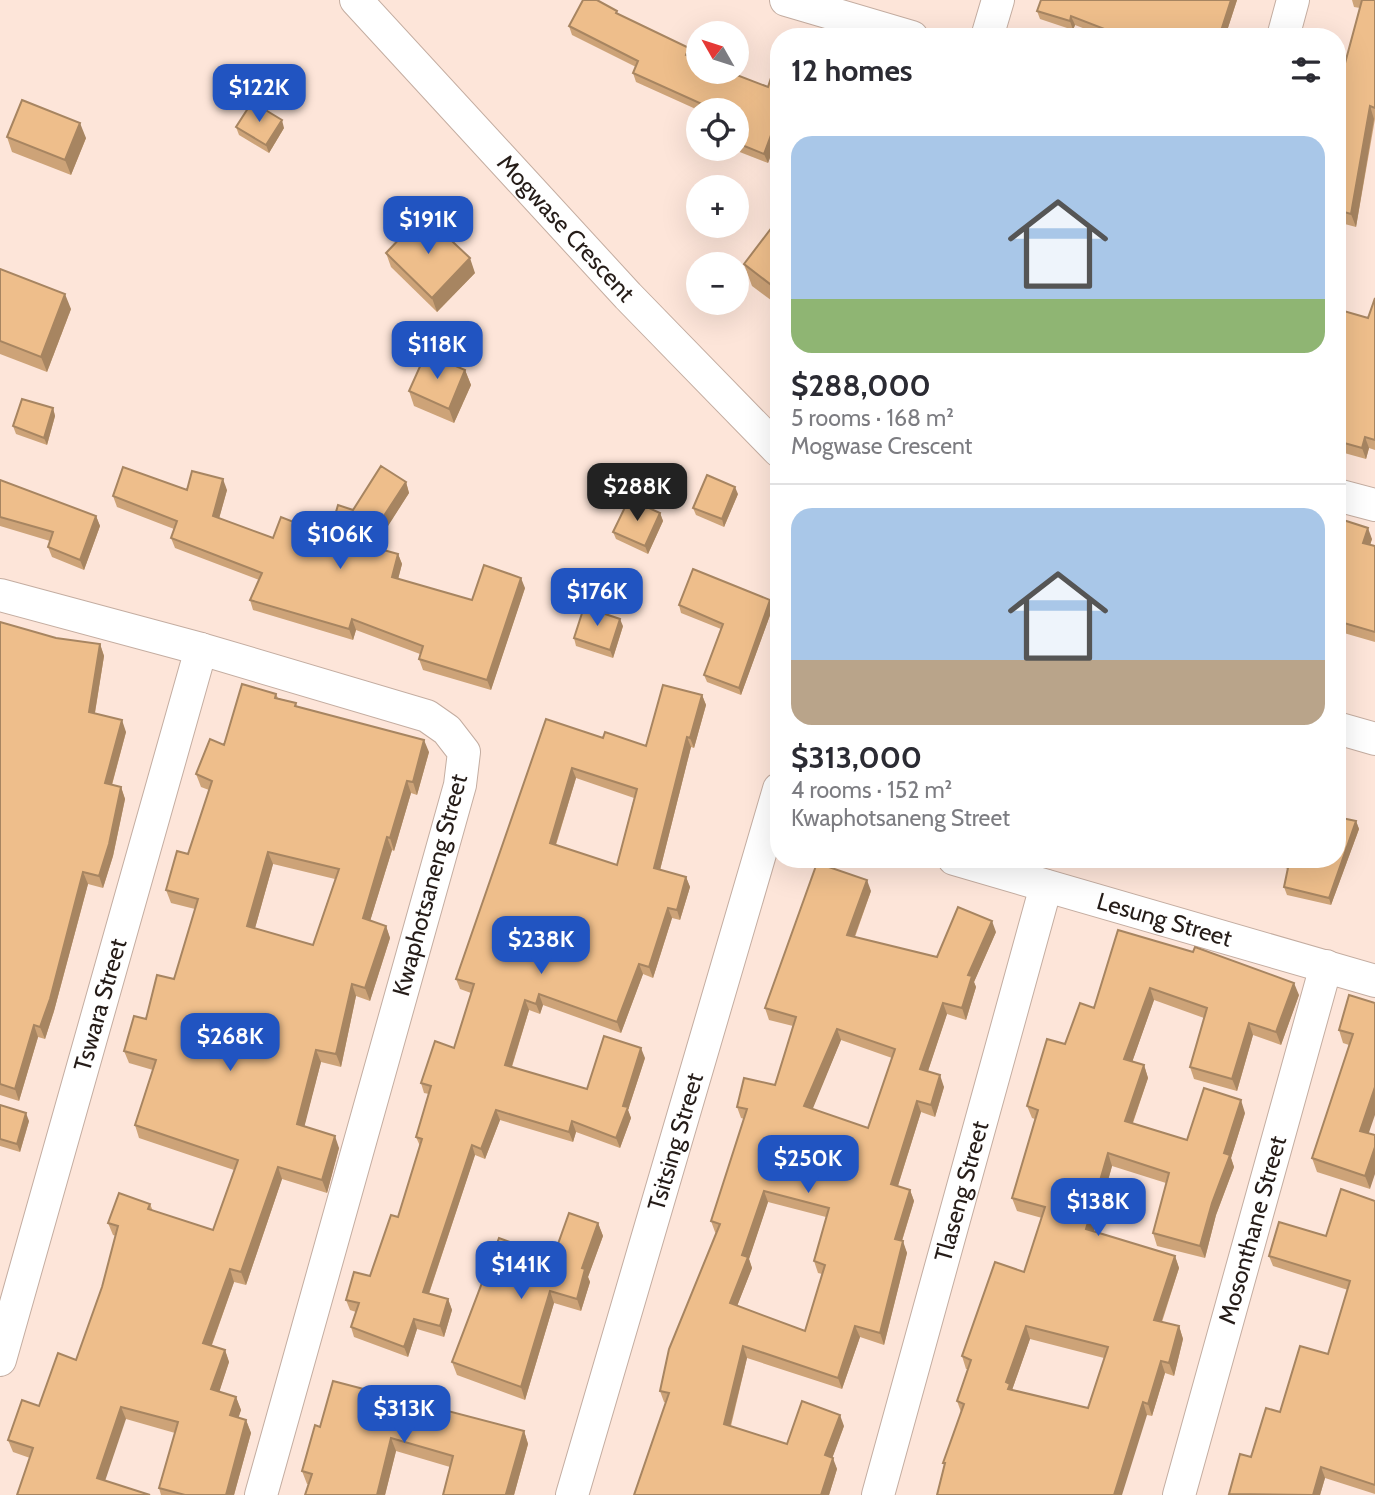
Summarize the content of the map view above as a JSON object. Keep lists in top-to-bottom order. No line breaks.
{"streets":{"street":["Mogwase Crescent","Kwaphotsaneng Street","Lesung Street","Tswara Street","Tsitsing Street","Tlaseng Street","Mosonthane Street"]},"crossings":[["Kwaphotsaneng Street","Tswara Street"],["Lesung Street","Tlaseng Street"],["Lesung Street","Mosonthane Street"]],"north":"top left","page":{"map_buttons":["+","−"],"heading":"12 homes","price":["$122K","$191K","$118K","$288K","$106K","$176K","$238K","$268K","$250K","$138K","$141K","$313K"],"list":[{"name":"$288,000","note":"5 rooms · 168 m² · Mogwase Crescent"},{"name":"$313,000","note":"4 rooms · 152 m² · Kwaphotsaneng Street"}]}}
